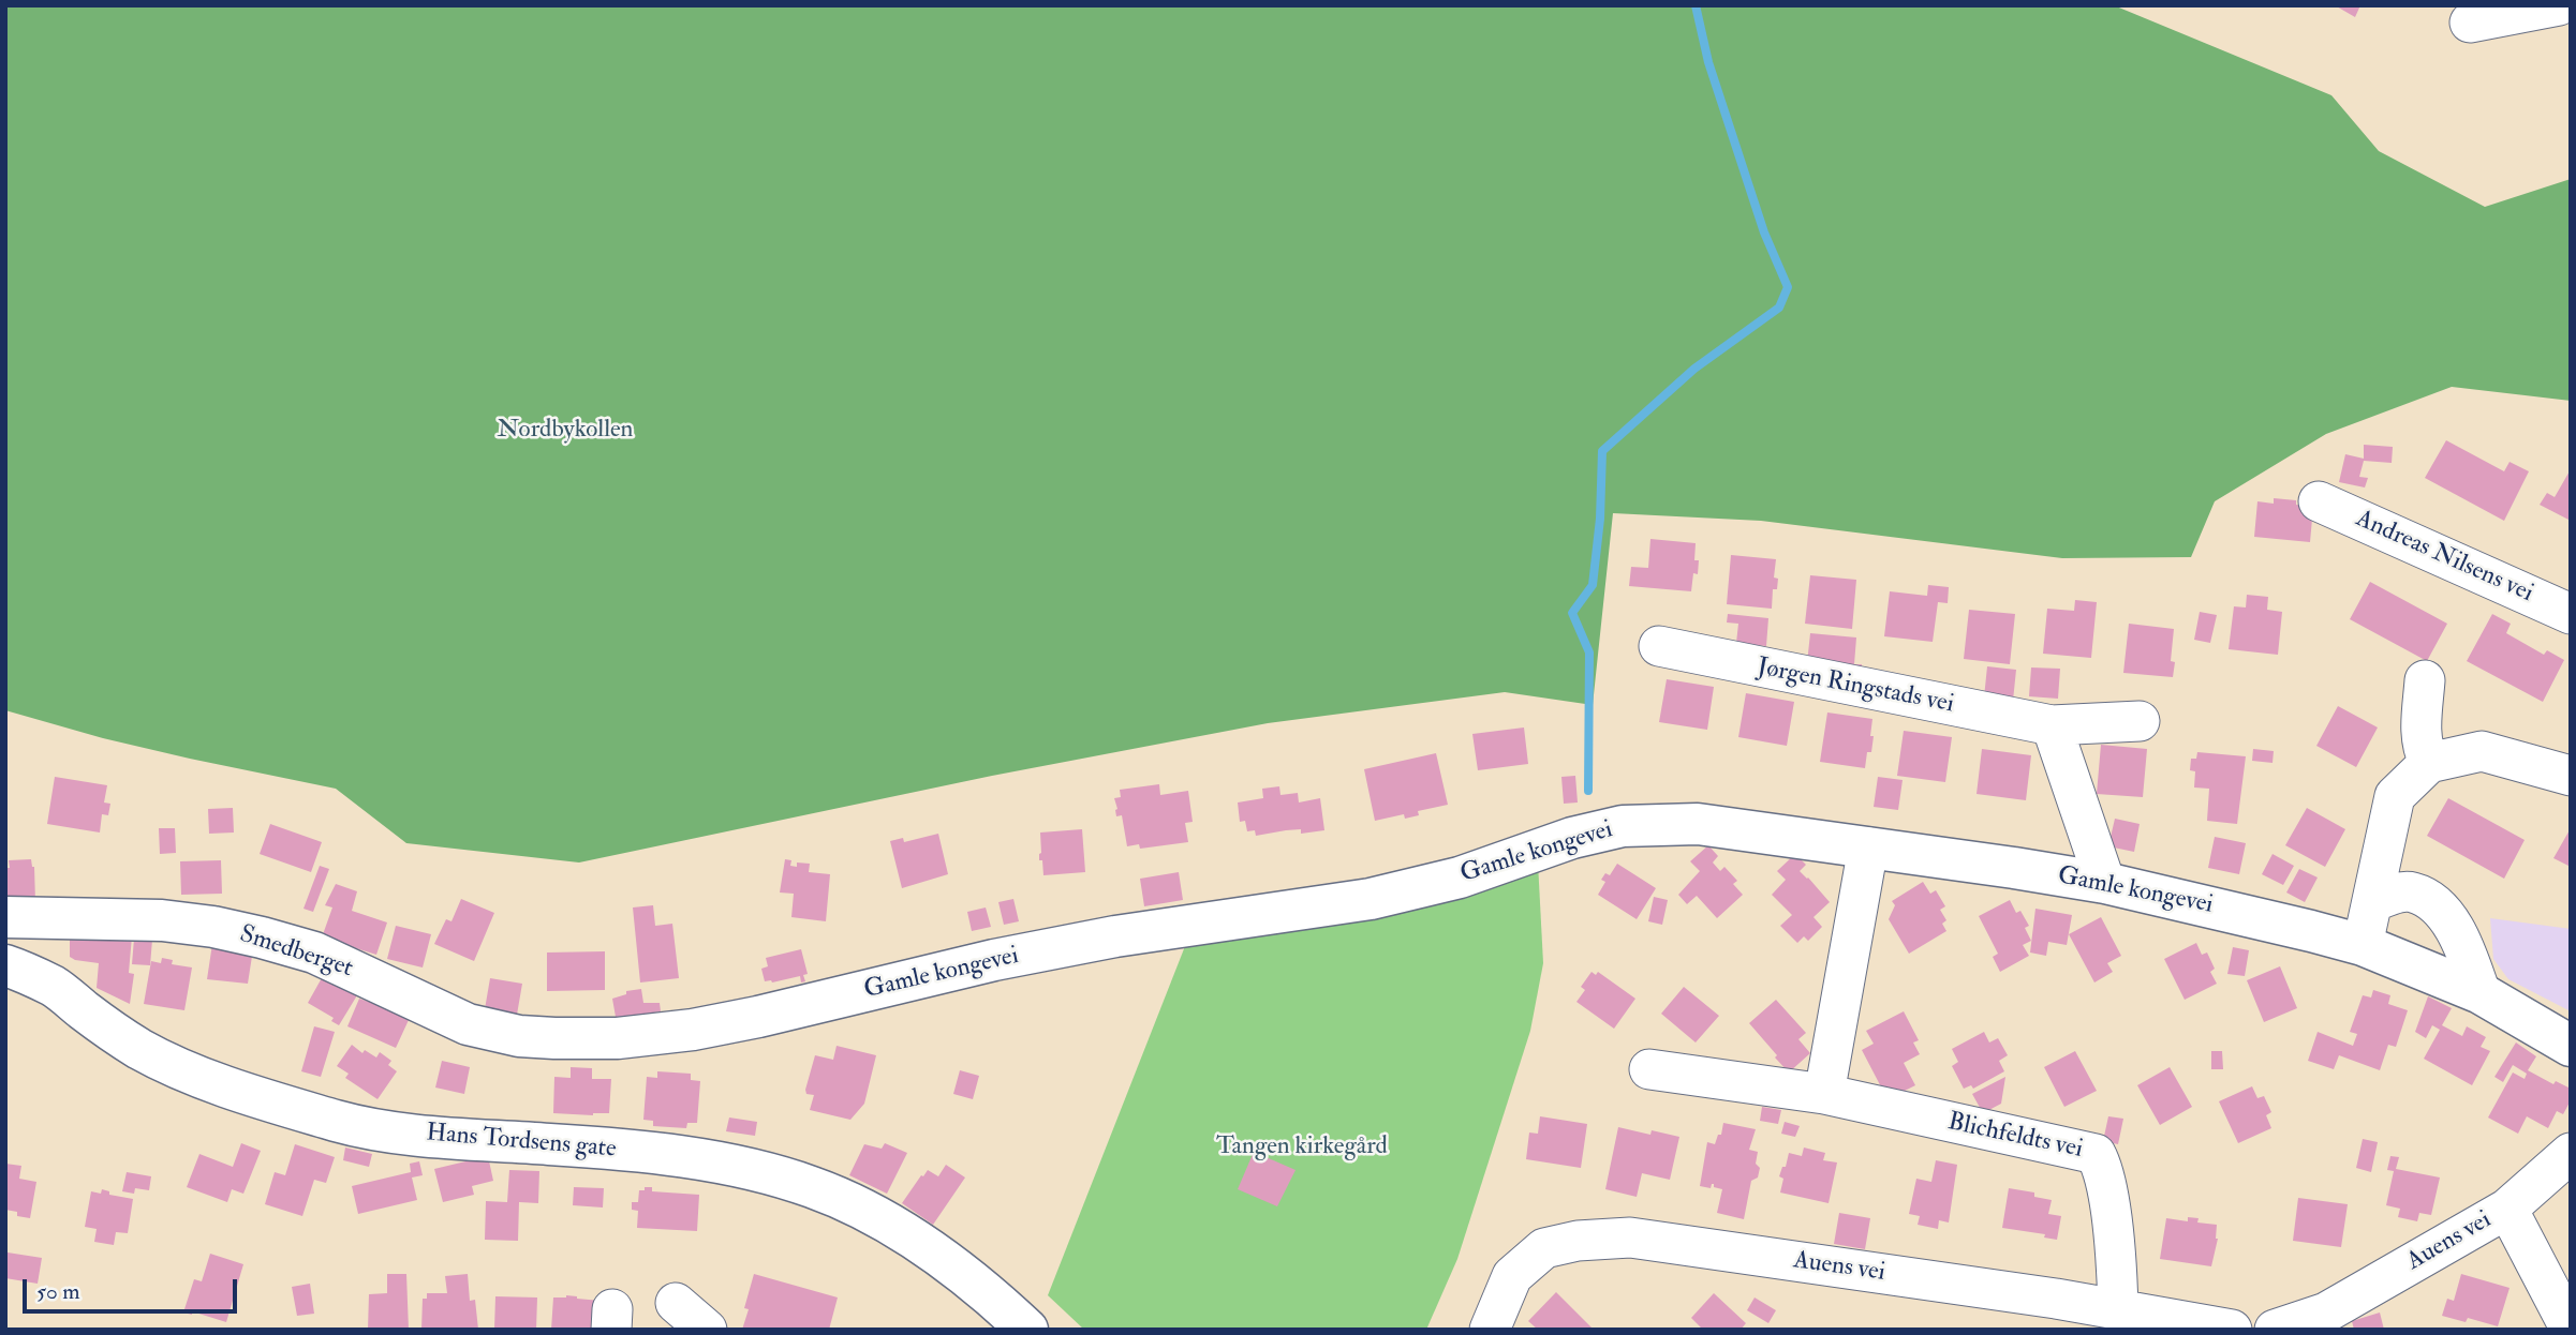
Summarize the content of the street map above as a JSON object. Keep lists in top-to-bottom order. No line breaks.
{"streets":{"main road":["Gamle kongevei","Smedberget","Hans Tordsens gate"],"street":["Andreas Nilsens vei","Jørgen Ringstads vei","Blichfeldts vei","Auens vei"]},"crossings":[["Gamle kongevei","Smedberget"],["Blichfeldts vei","Auens vei"]],"parks":["Nordbykollen","Tangen kirkegård"],"scale_bar":"50 m"}
